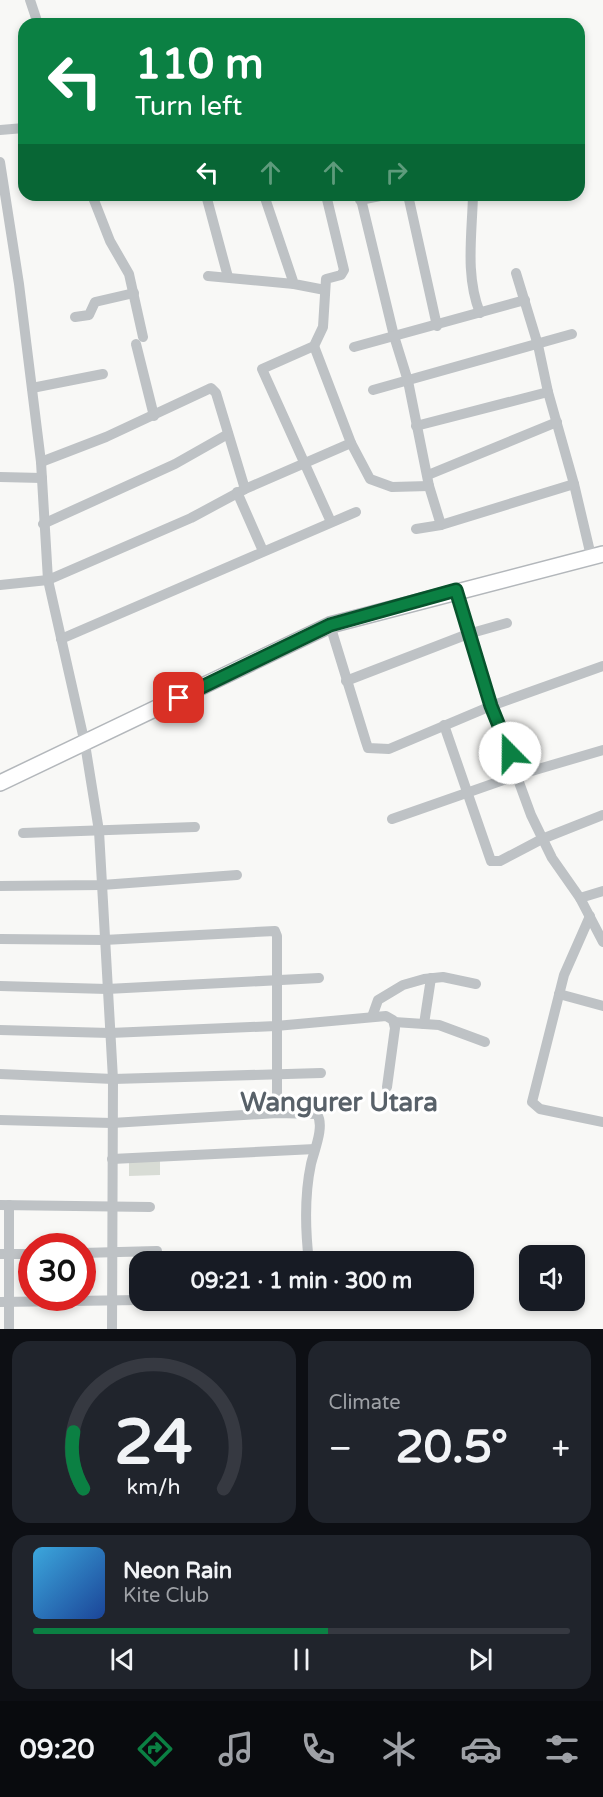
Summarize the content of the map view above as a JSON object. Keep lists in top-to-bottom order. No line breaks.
{"districts":["Wangurer Utara"],"page":{"turn":["110 m","Turn left"],"limit":"30","trip":"09:21 · 1 min · 300 m","tile":"Climate","heat":["−","20.5°","+"],"song":["Neon Rain","Kite Club"],"tabs":"09:20","gauge":["24","km/h"]}}
